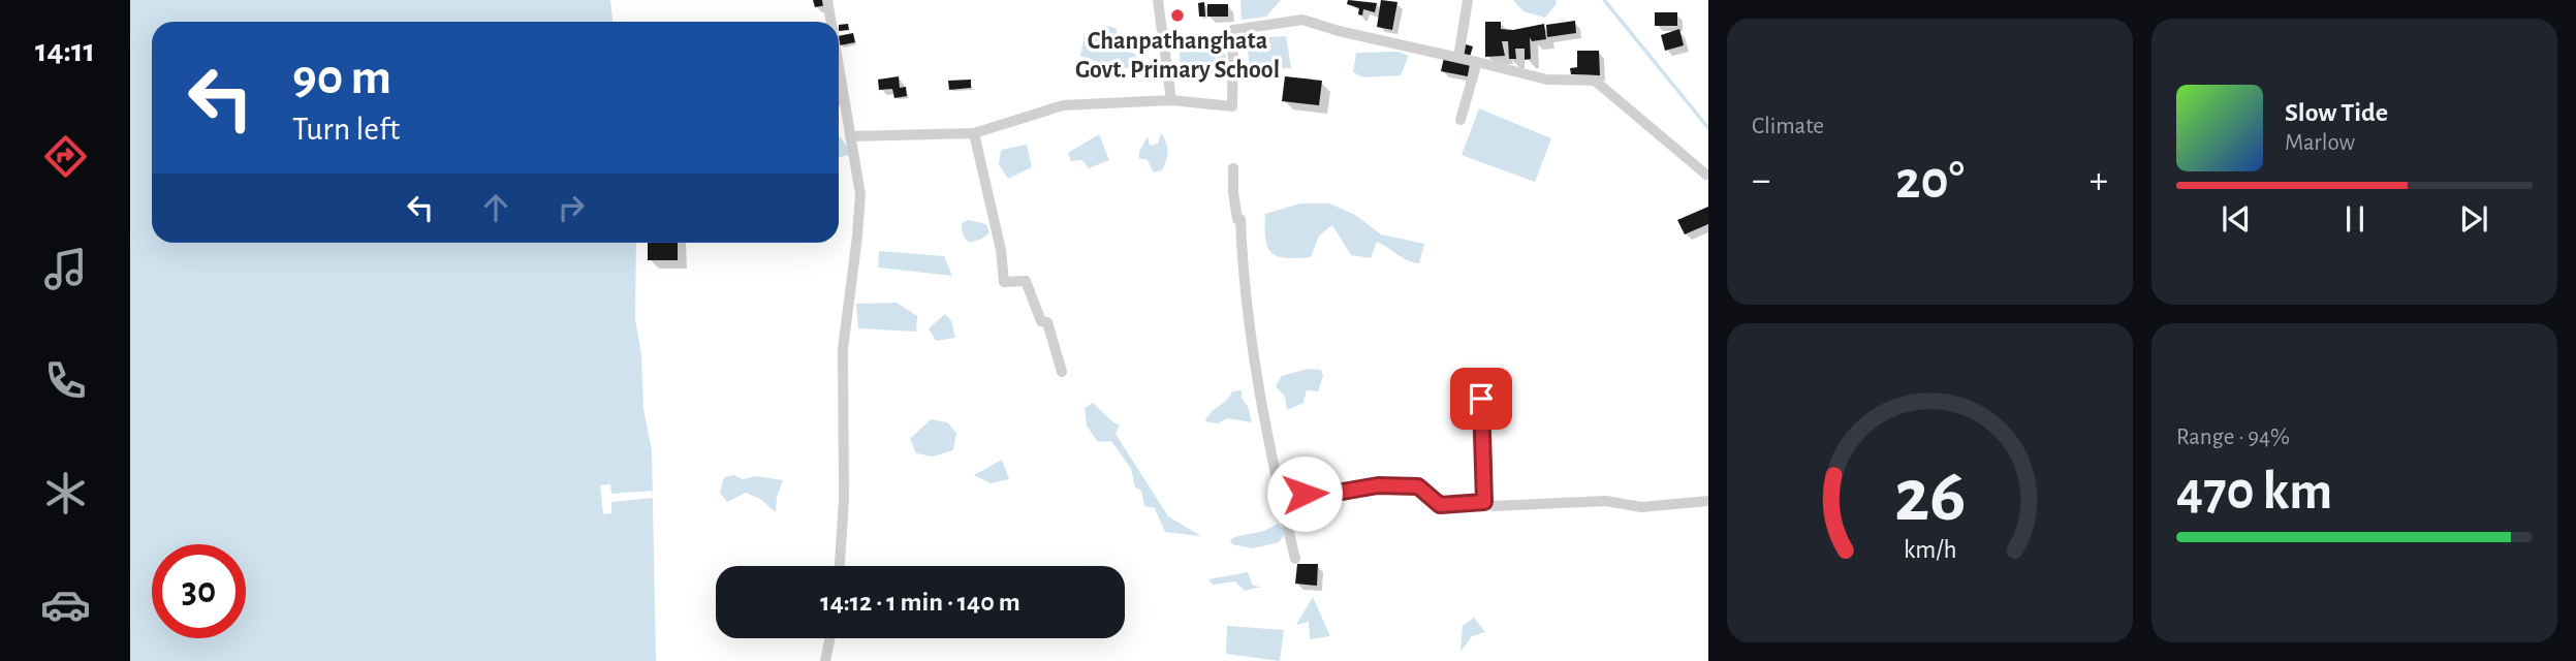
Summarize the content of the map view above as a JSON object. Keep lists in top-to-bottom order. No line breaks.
{"places":["Chanpathanghata Govt. Primary School"],"page":{"tabs":"14:11","tile":["Climate",["Range · 94%","470 km"]],"turn":["90 m","Turn left"],"song":["Slow Tide","Marlow"],"heat":["−","20°","+"],"limit":"30","trip":"14:12 · 1 min · 140 m","gauge":["26","km/h"]}}
